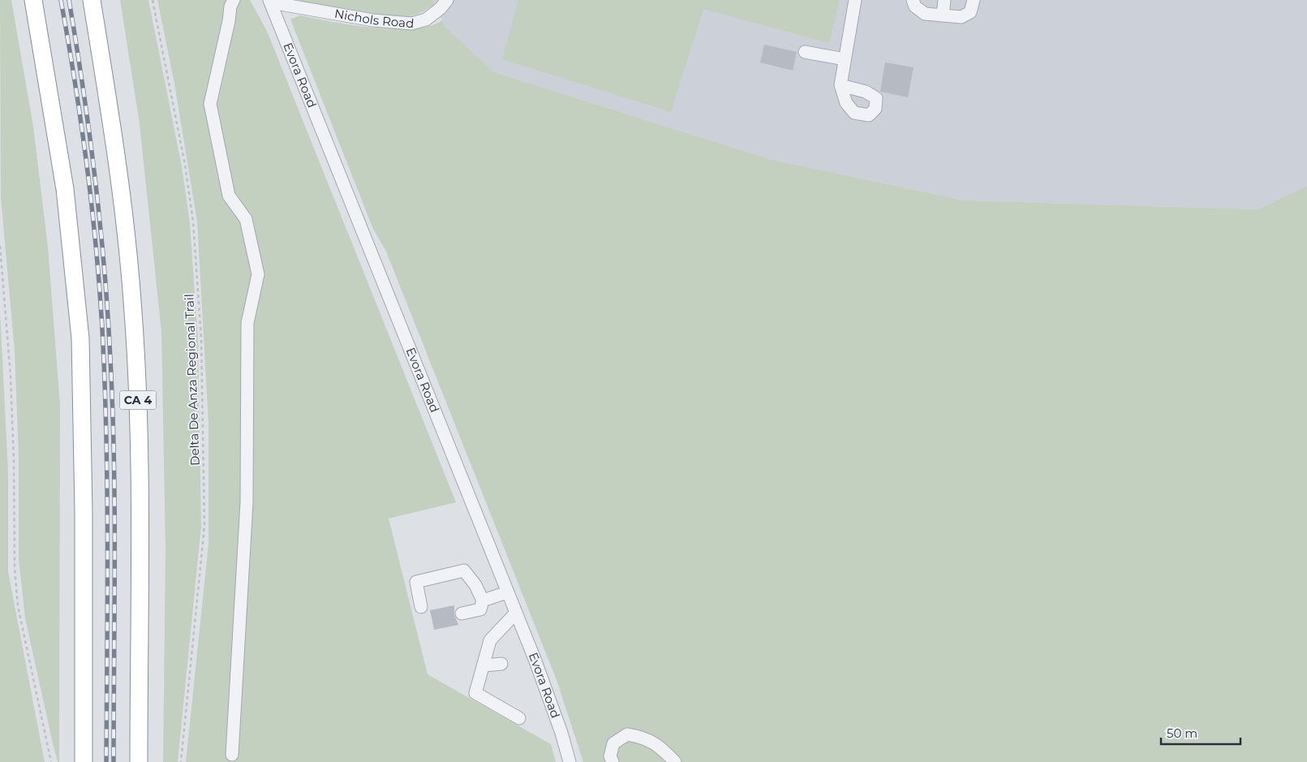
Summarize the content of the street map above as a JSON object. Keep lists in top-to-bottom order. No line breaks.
{"streets":{"highway":["CA 4"],"street":["Nichols Road","Evora Road"],"path":["Delta De Anza Regional Trail"]},"crossings":[["Nichols Road","Evora Road"]],"scale_bar":"50 m"}
